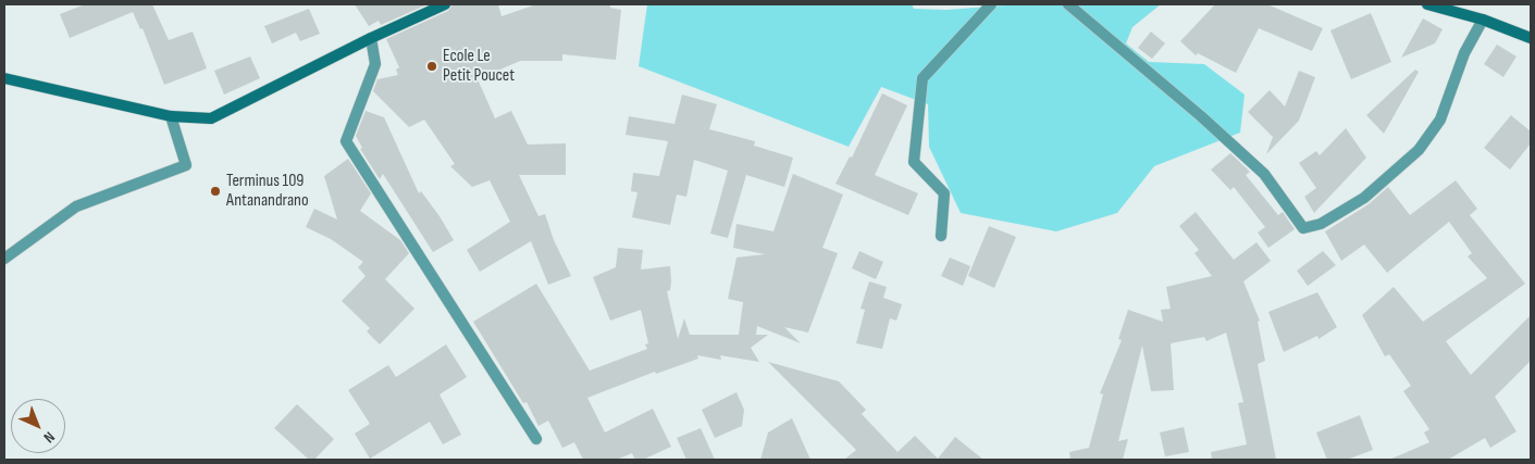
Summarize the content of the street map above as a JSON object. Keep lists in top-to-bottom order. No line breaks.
{"places":["Ecole Le Petit Poucet","Terminus 109 Antanandrano"],"north":"bottom right"}
